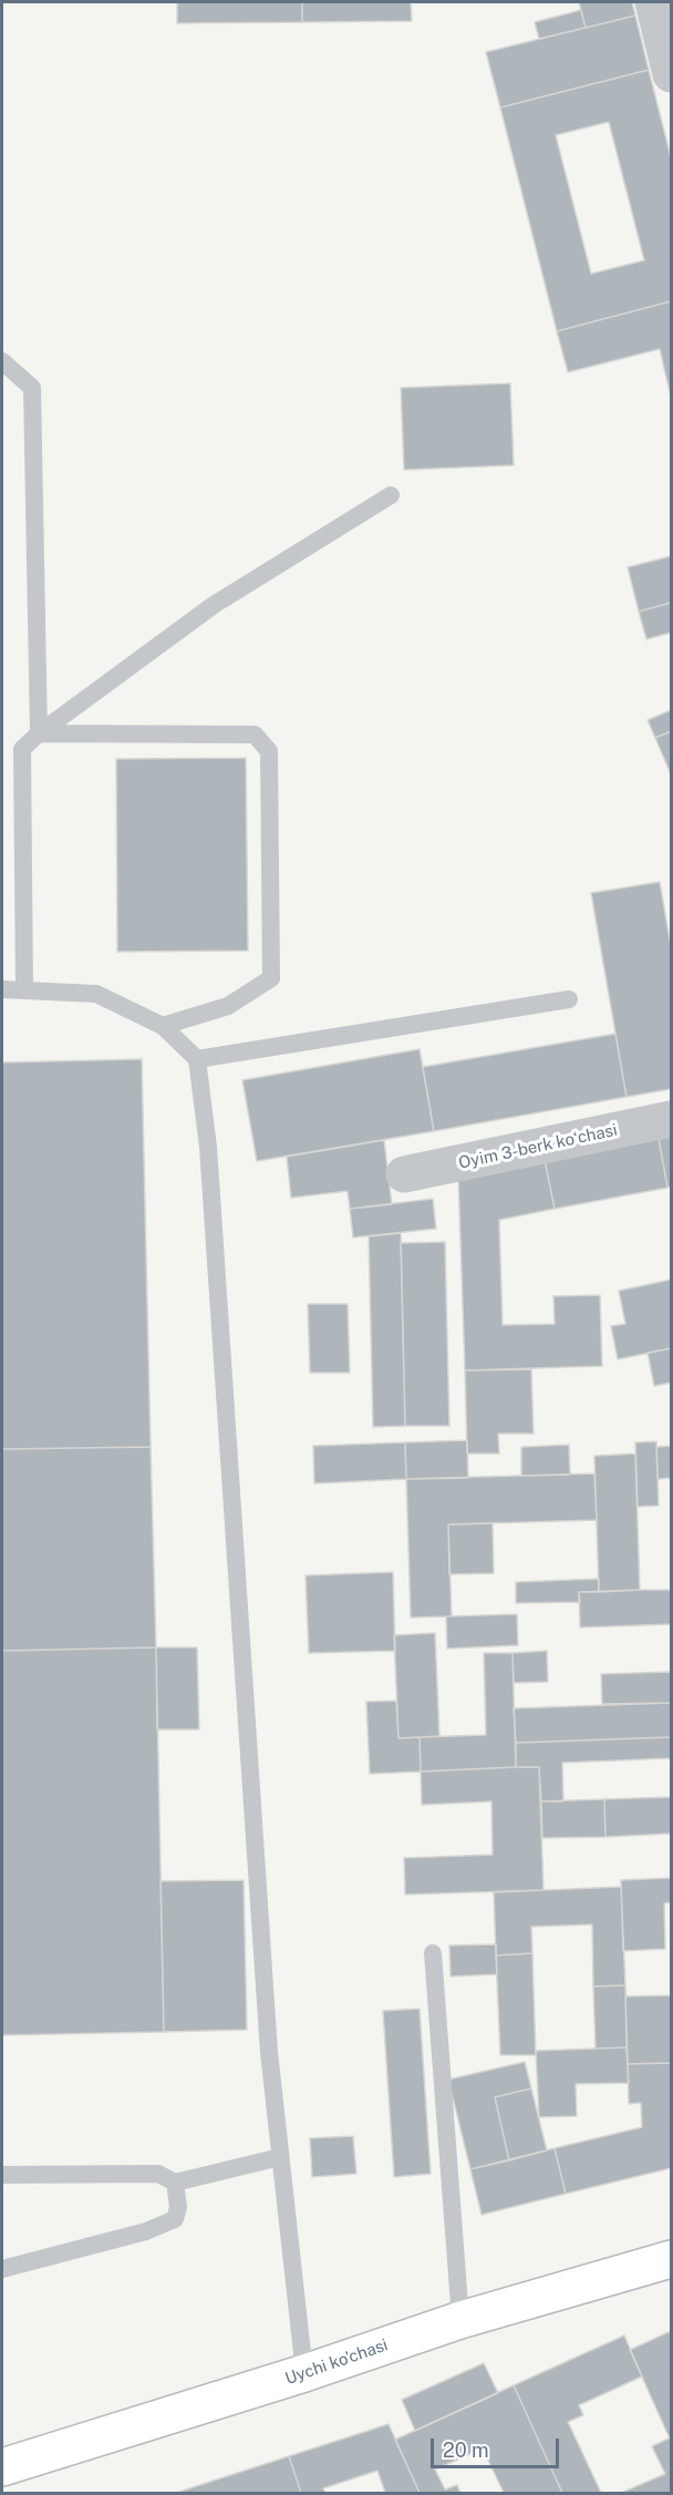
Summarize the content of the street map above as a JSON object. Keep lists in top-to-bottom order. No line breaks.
{"streets":{"main road":["Uychi ko'chasi"],"street":["Oyim 3-berk koʻchasi"]},"scale_bar":"20 m"}
